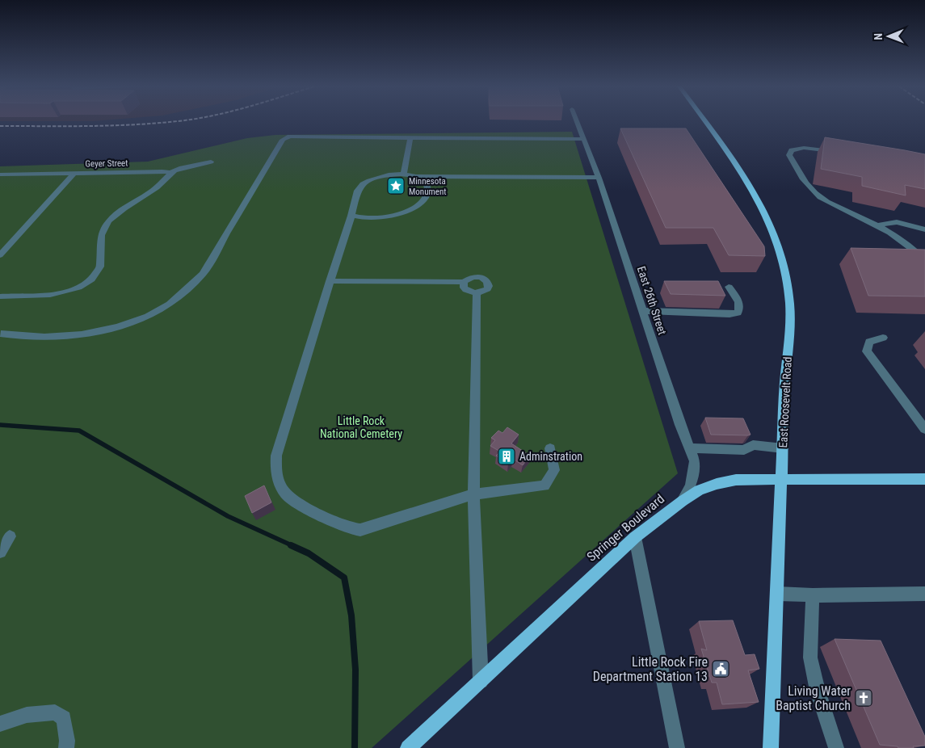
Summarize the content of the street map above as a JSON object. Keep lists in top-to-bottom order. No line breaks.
{"streets":{"main road":["East Roosevelt Road","Springer Boulevard"],"street":["Geyer Street","East 26th Street"]},"crossings":[["East 26th Street","Springer Boulevard"],["East Roosevelt Road","Springer Boulevard"]],"parks":["Little Rock National Cemetery"],"places":{"place":["Minnesota Monument"],"building":["Adminstration"],"public building":["Little Rock Fire Department Station 13"],"church":["Living Water Baptist Church"]},"north":"left"}
